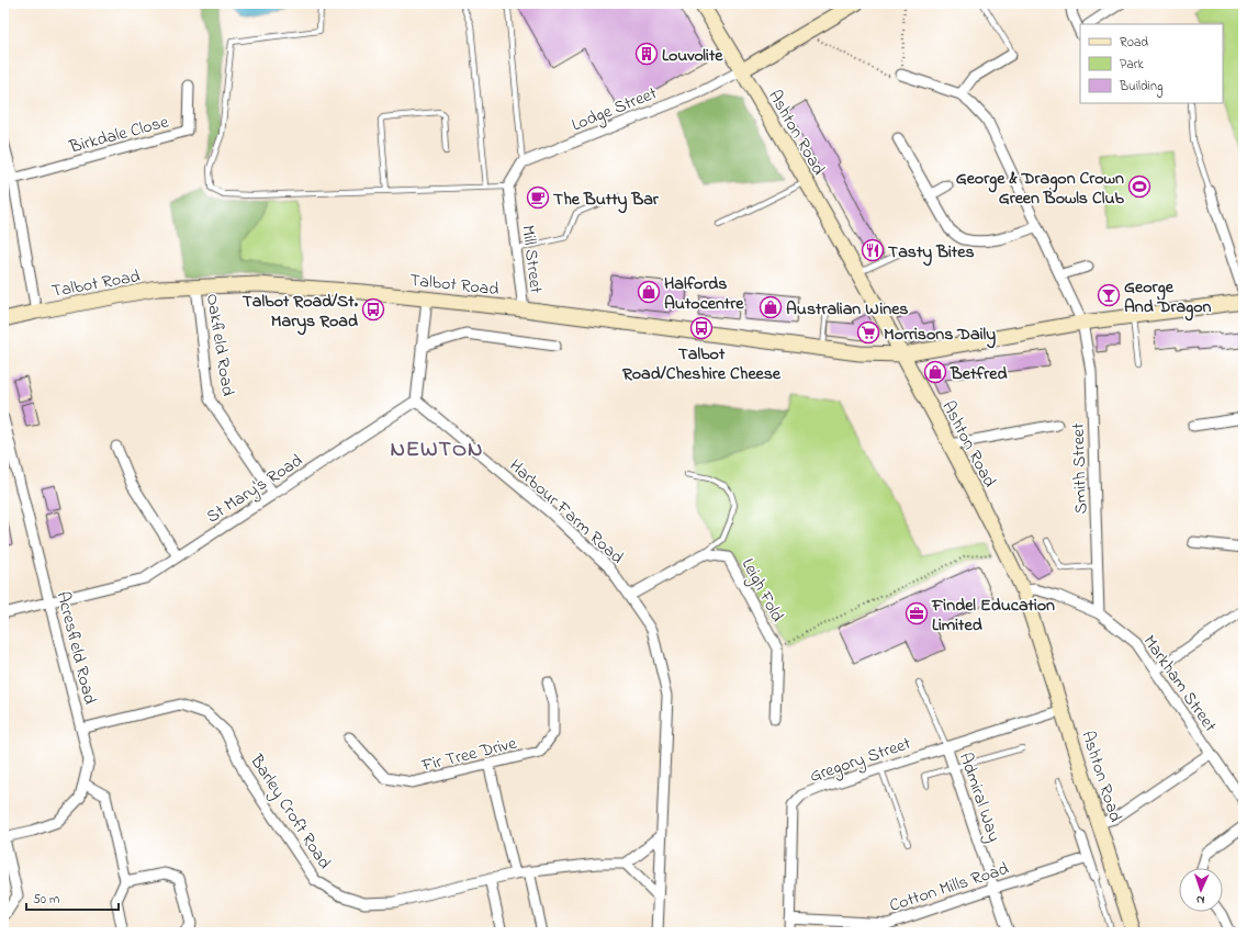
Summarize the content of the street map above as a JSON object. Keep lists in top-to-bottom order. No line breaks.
{"streets":{"street":["Lodge Street","Ashton Road","Birkdale Close","Mill Street","Talbot Road","Oakfield Road","Smith Street","St Mary's Road","Harbour Farm Road","Leigh Fold","Acresfield Road","Markham Street","Fir Tree Drive","Gregory Street","Admiral Way","Barley Croft Road","Cotton Mills Road"]},"crossings":[["Lodge Street","Ashton Road"],["Ashton Road","Talbot Road"],["Ashton Road","Markham Street"],["Ashton Road","Gregory Street"],["Mill Street","Talbot Road"],["Talbot Road","Oakfield Road"],["Talbot Road","Smith Street"],["Oakfield Road","St Mary's Road"],["Smith Street","Markham Street"],["St Mary's Road","Harbour Farm Road"],["St Mary's Road","Acresfield Road"],["Acresfield Road","Barley Croft Road"],["Gregory Street","Admiral Way"],["Gregory Street","Cotton Mills Road"],["Admiral Way","Cotton Mills Road"]],"districts":["NEWTON"],"places":{"building":["Louvolite"],"sports":["George & Dragon Crown Green Bowls Club"],"cafe":["The Butty Bar"],"restaurant":["Tasty Bites"],"shop":["Halfords Autocentre","Australian Wines","Betfred"],"bar":["George And Dragon"],"bus stop":["Talbot Road/St. Marys Road","Talbot Road/Cheshire Cheese"],"supermarket":["Morrisons Daily"],"office":["Findel Education Limited"]},"legend":["Road","Park","Building"],"scale_bar":"50 m","north":"bottom"}
